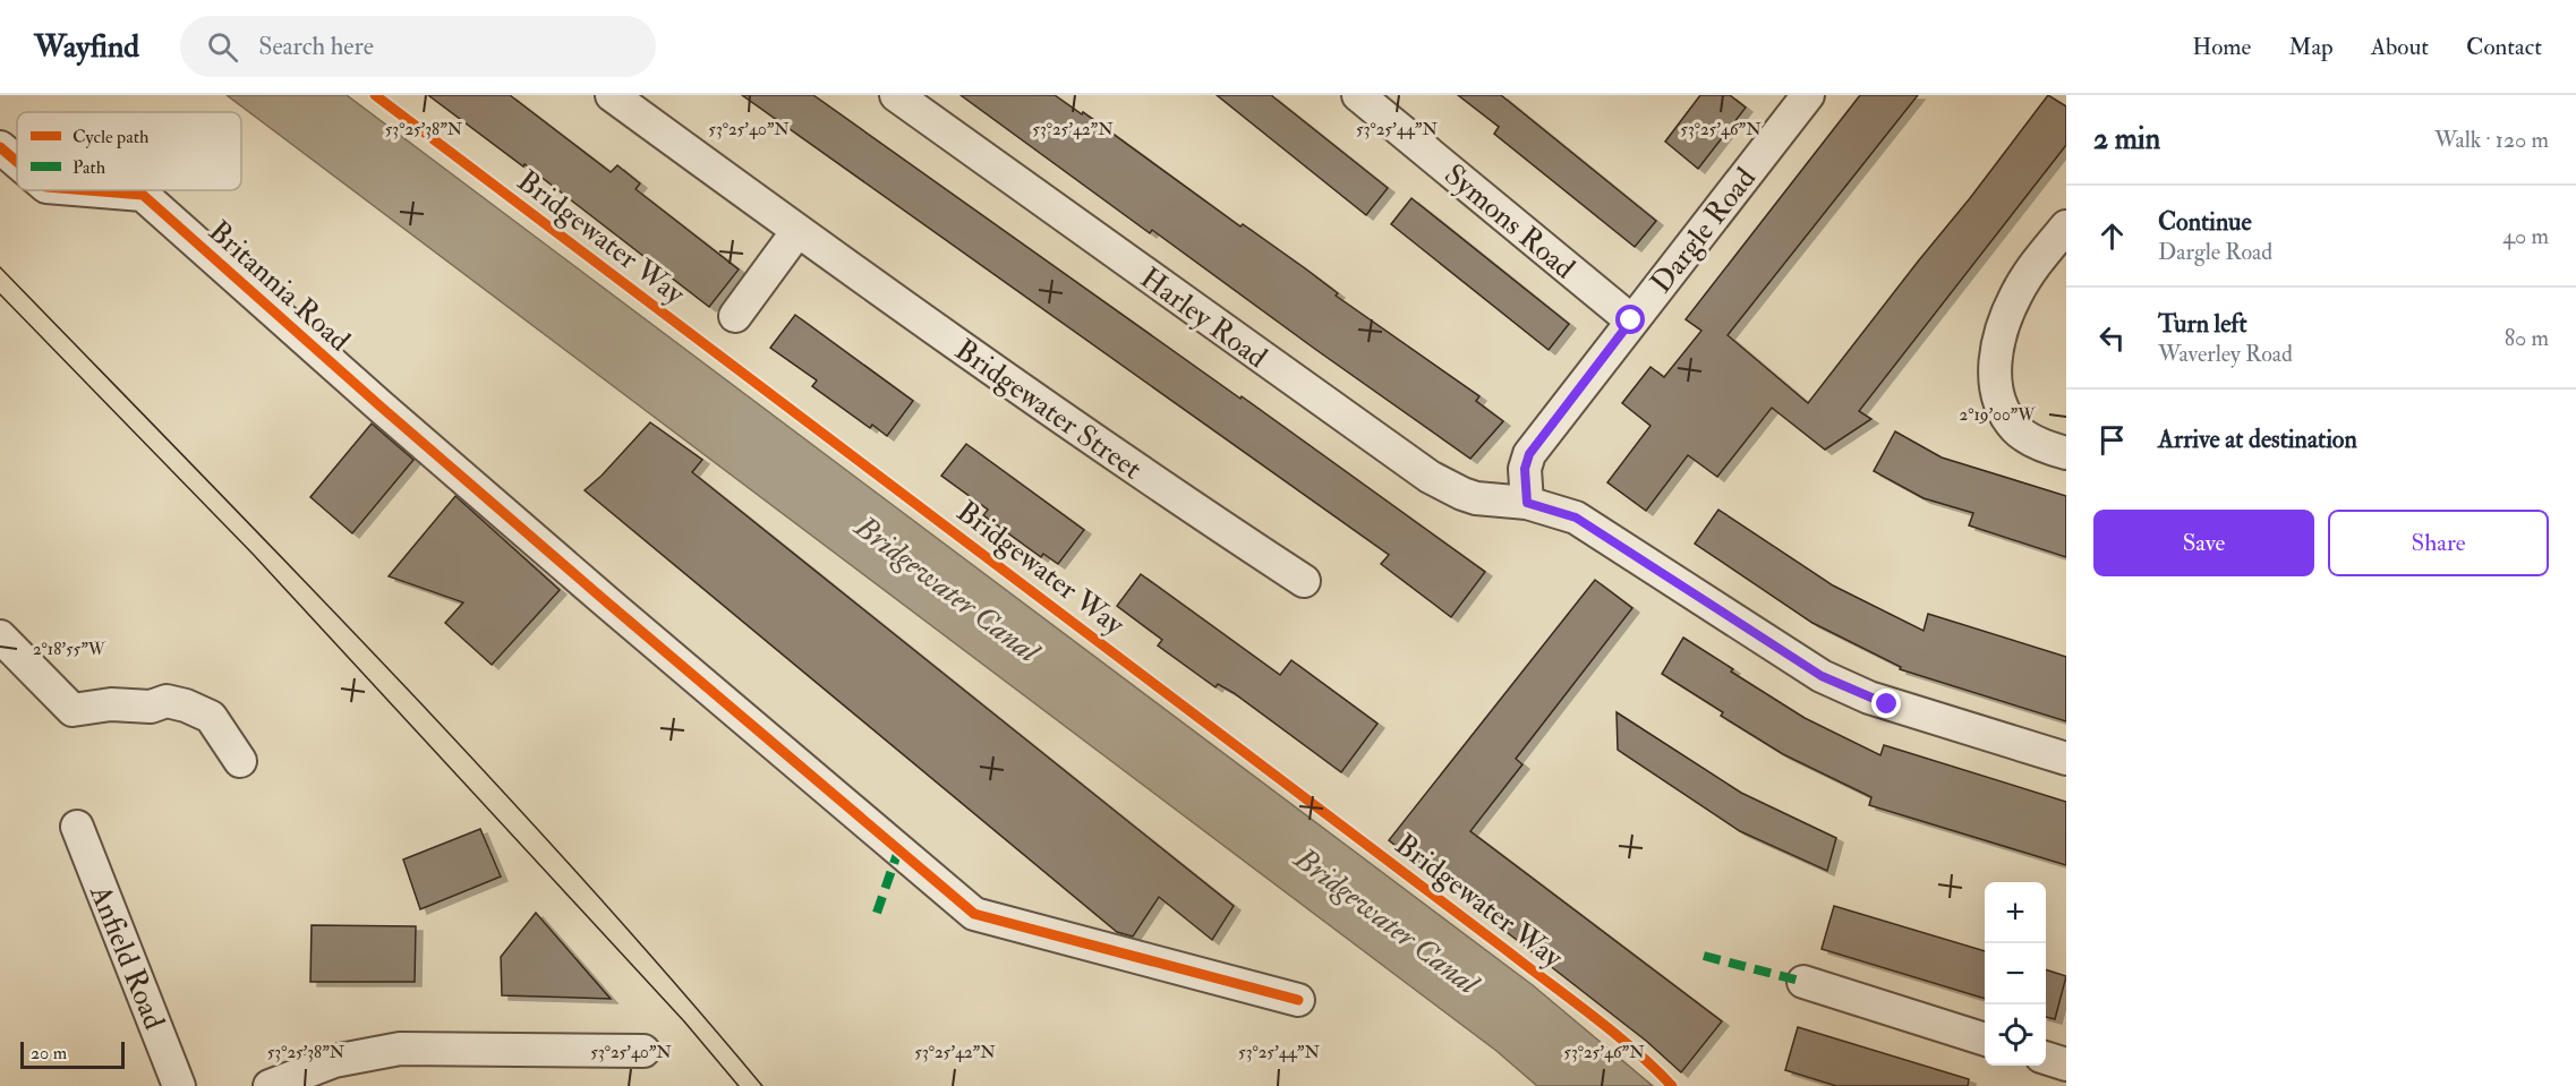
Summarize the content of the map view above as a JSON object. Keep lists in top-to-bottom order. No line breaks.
{"streets":{"street":["Symons Road","Dargle Road","Britannia Road","Harley Road","Bridgewater Street","Anfield Road"],"cycle path":["Bridgewater Way"]},"crossings":[["Symons Road","Dargle Road"],["Dargle Road","Harley Road"]],"water":["Bridgewater Canal"],"legend":["Cycle path","Path"],"scale_bar":"20 m","page":{"header":"Wayfind","search":"Search here","nav":["Home","Map","About","Contact"],"heading":["2 min","Walk · 120 m"],"list":[["Continue","Dargle Road","40 m"],["Turn left","Waverley Road","80 m"],"Arrive at destination"],"buttons":["Save","Share"],"map_buttons":["+","−"],"scale":"20 m"},"coordinates":["53°25'38\"N","53°25'40\"N","53°25'42\"N","53°25'44\"N","53°25'46\"N","2°19'00\"W","2°18'55\"W"]}
